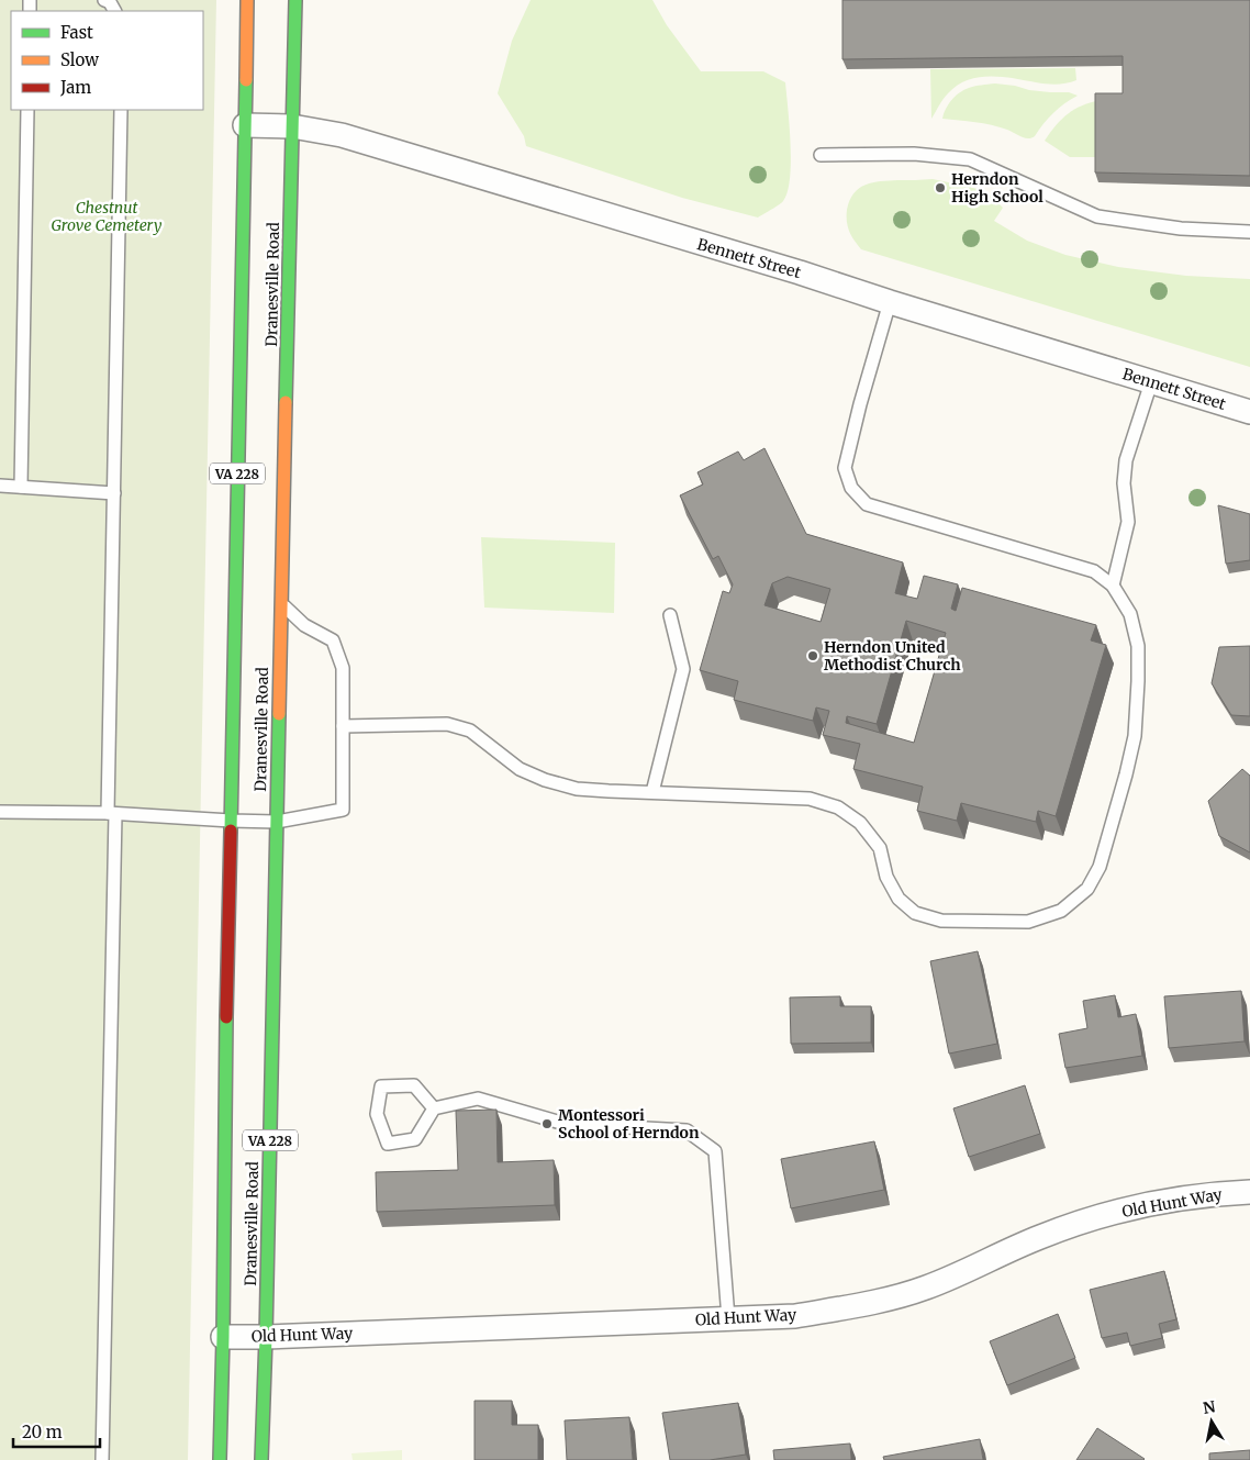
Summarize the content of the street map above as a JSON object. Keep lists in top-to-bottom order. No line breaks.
{"streets":{"main road":["Dranesville Road","VA 228"],"street":["Bennett Street","Old Hunt Way"]},"crossings":[["Bennett Street","Dranesville Road"],["Dranesville Road","Old Hunt Way"]],"parks":["Chestnut Grove Cemetery"],"places":["Herndon High School","Herndon United Methodist Church","Montessori School of Herndon"],"legend":["Fast","Slow","Jam"],"scale_bar":"20 m","north":"top"}
